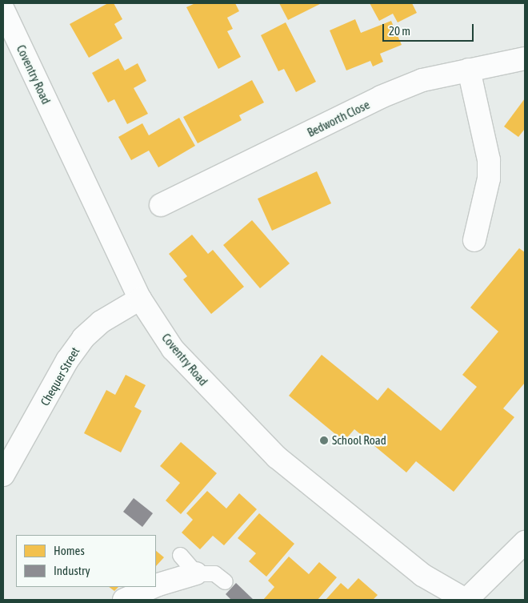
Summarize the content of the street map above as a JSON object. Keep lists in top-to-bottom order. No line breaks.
{"streets":{"street":["Coventry Road","Bedworth Close","Chequer Street"]},"crossings":[["Coventry Road","Chequer Street"]],"places":["School Road"],"legend":["Homes","Industry"],"scale_bar":"20 m"}
